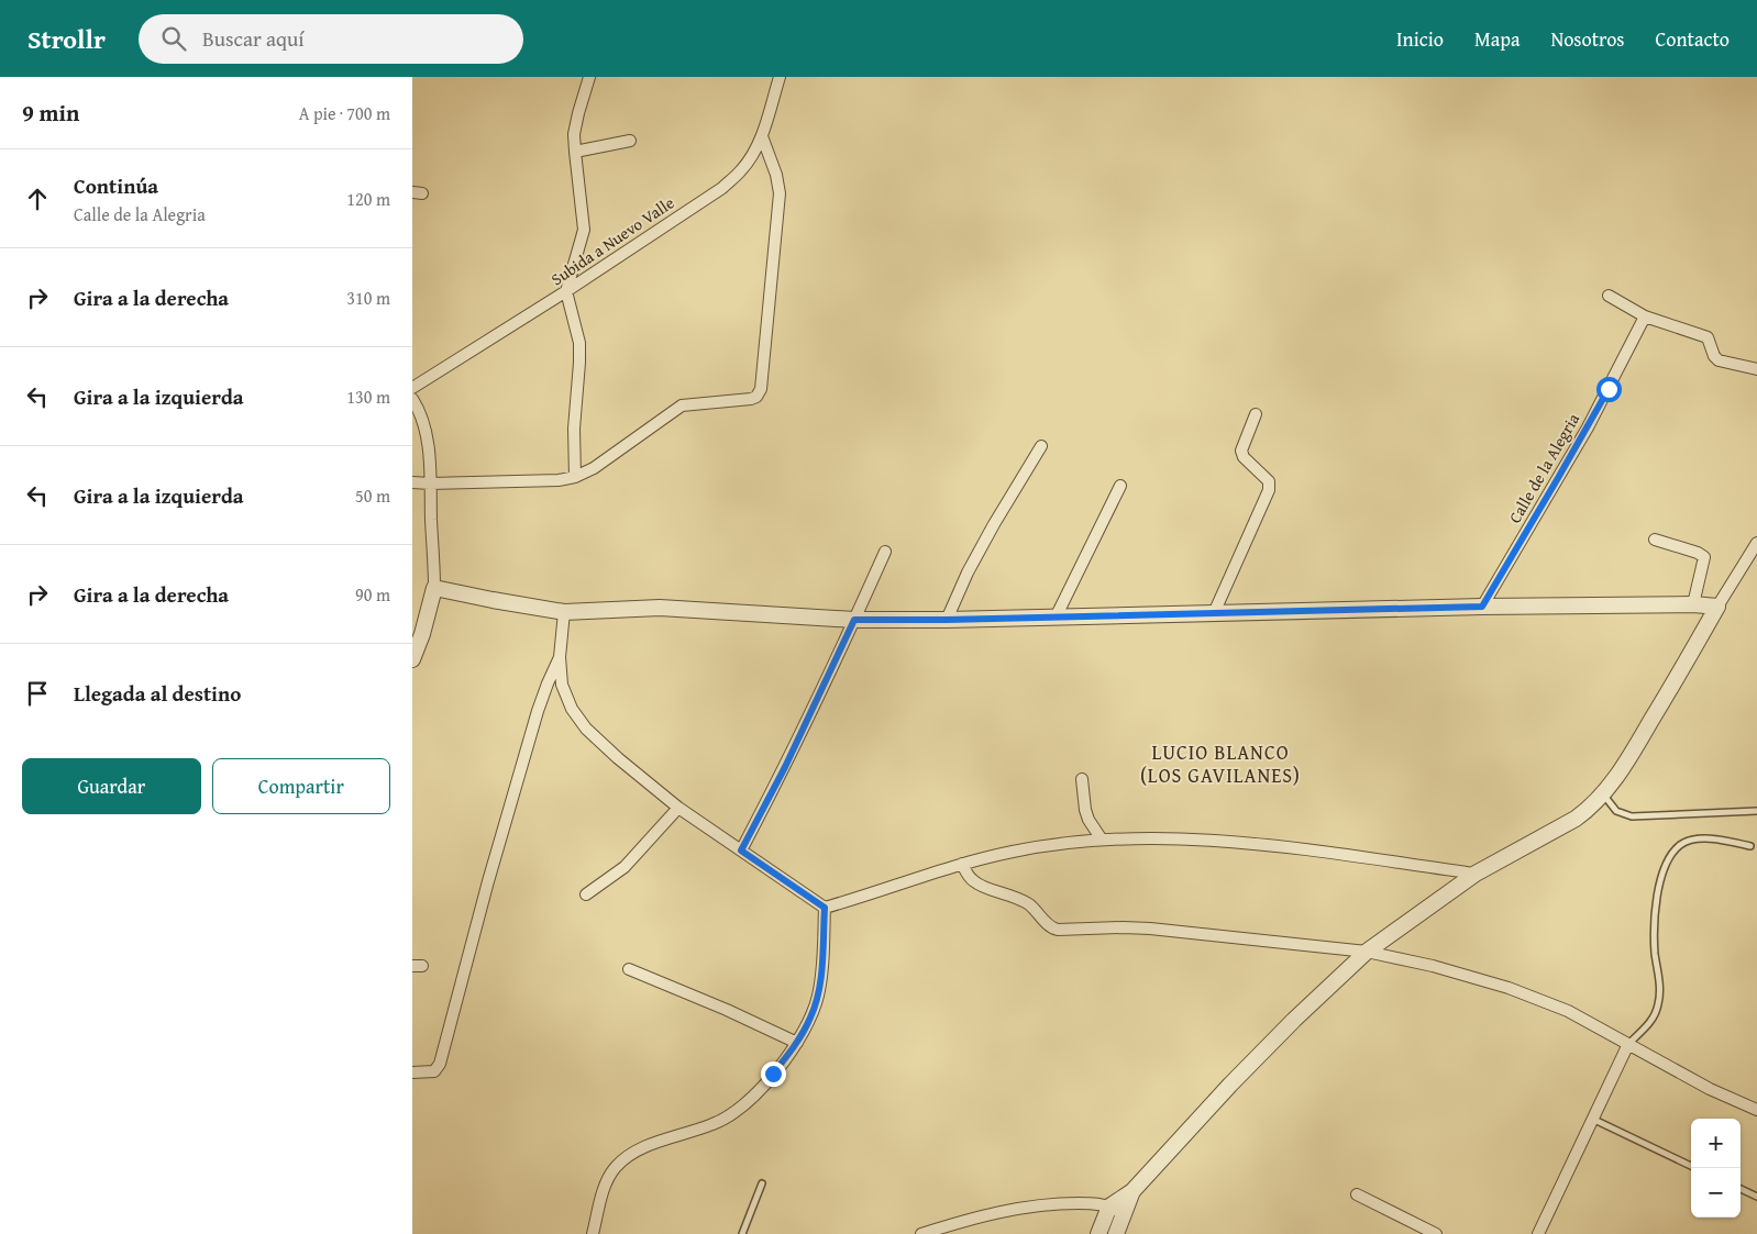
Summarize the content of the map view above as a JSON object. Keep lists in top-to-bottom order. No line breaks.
{"streets":{"street":["Subida a Nuevo Valle","Calle de la Alegria"]},"districts":["LUCIO BLANCO (LOS GAVILANES)"],"page":{"header":"Strollr","search":"Buscar aquí","nav":["Inicio","Mapa","Nosotros","Contacto"],"heading":["9 min","A pie · 700 m"],"list":[["Continúa","Calle de la Alegria","120 m"],["Gira a la derecha","310 m"],["Gira a la izquierda","130 m"],["Gira a la izquierda","50 m"],["Gira a la derecha","90 m"],"Llegada al destino"],"buttons":["Guardar","Compartir"],"map_buttons":["+","−"]}}
